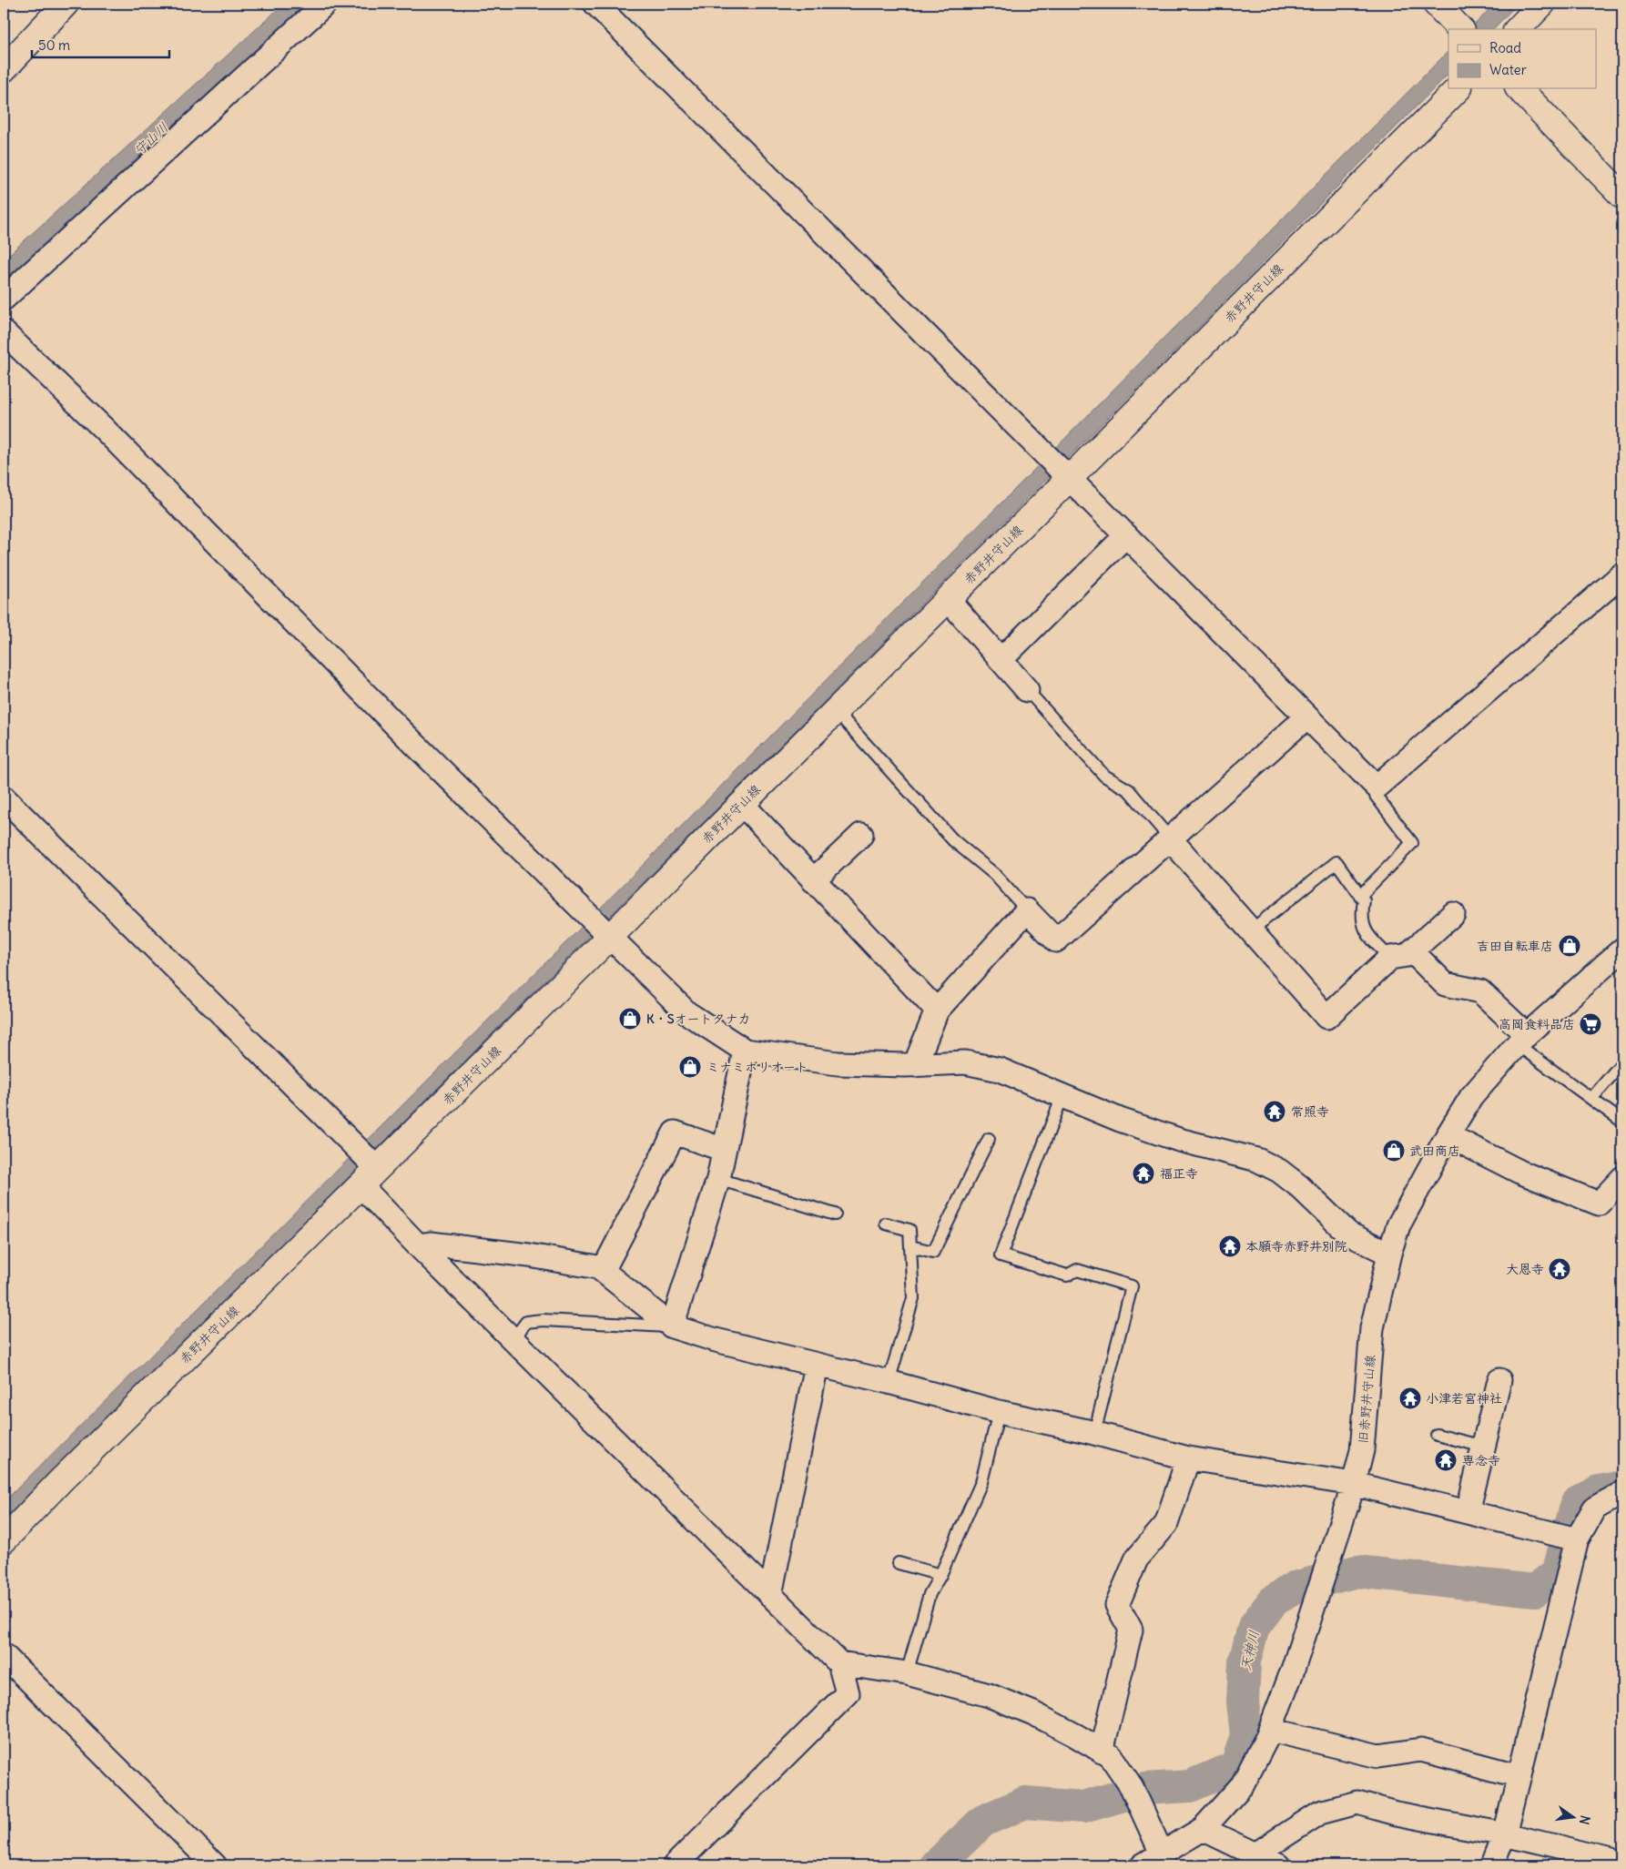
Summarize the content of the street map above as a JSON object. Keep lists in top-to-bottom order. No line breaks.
{"streets":{"main road":["赤野井守山線"],"street":["旧赤野井守山線"]},"water":["守山川","天神川"],"places":{"shop":["吉田自転車店","K・Sオートタナカ","ミナミボリオート","武田商店"],"supermarket":["高岡食料品店"],"temple":["常照寺","福正寺","本願寺赤野井別院","大恩寺","小津若宮神社","専念寺"]},"legend":["Road","Water"],"scale_bar":"50 m","north":"right"}
